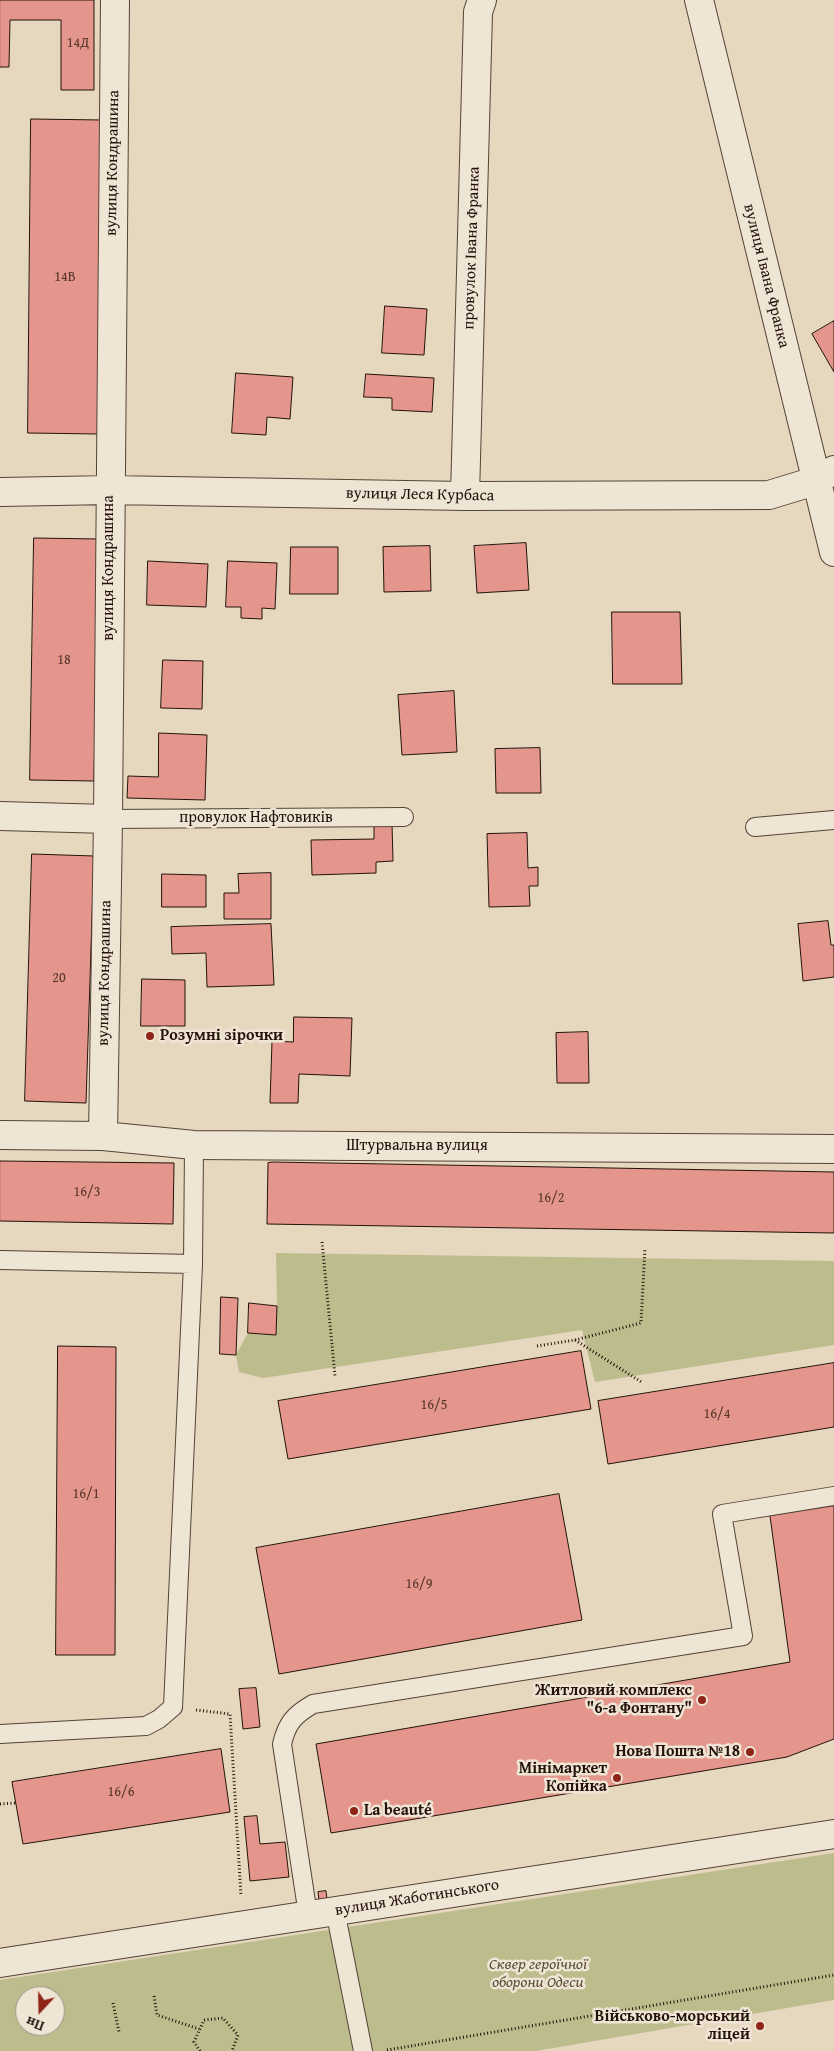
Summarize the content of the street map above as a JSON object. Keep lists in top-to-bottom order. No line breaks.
{"streets":{"street":["вулиця Кондрашина","провулок Івана Франка","вулиця Івана Франка","вулиця Леся Курбаса","Штурвальна вулиця","вулиця Жаботинського"],"lane":["провулок Нафтовиків"]},"crossings":[["вулиця Кондрашина","вулиця Леся Курбаса"],["вулиця Кондрашина","провулок Нафтовиків"],["вулиця Кондрашина","Штурвальна вулиця"],["провулок Івана Франка","вулиця Леся Курбаса"],["вулиця Івана Франка","вулиця Леся Курбаса"]],"parks":["Сквер героїчної оборони Одеси"],"places":["Розумні зірочки","Житловий комплекс \"6-а Фонтану\"","Нова Пошта №18","Мінімаркет Копійка","La beauté","Військово-морський ліцей"],"house_numbers":["14Д","14В","18","20","16/3","16/2","16/5","16/4","16/1","16/9","16/6"],"north":"bottom"}
